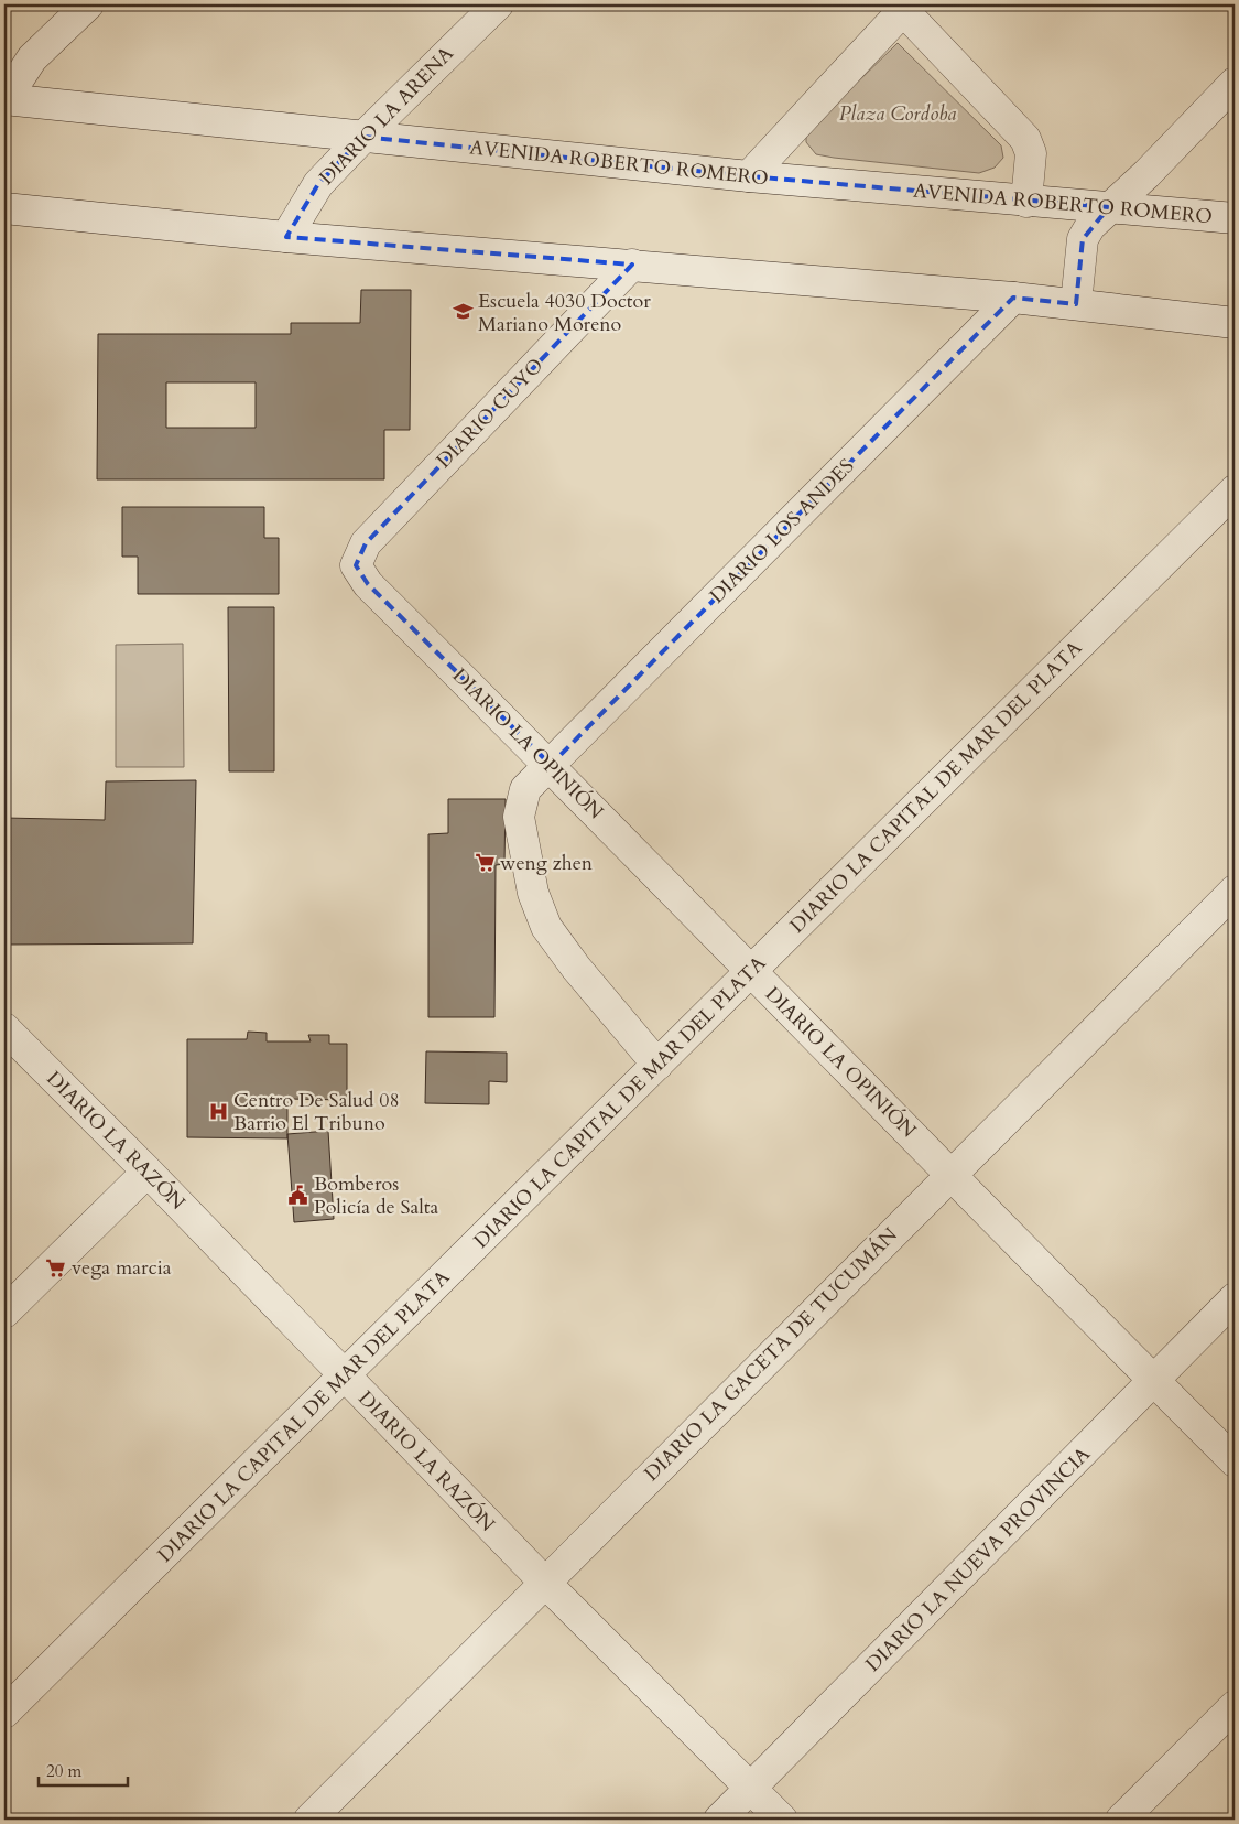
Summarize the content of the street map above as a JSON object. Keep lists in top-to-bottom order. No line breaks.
{"streets":{"street":["DIARIO LA ARENA","AVENIDA ROBERTO ROMERO","DIARIO CUYO","DIARIO LOS ANDES","DIARIO LA OPINIÓN","DIARIO LA CAPITAL DE MAR DEL PLATA","DIARIO LA RAZÓN","DIARIO LA GACETA DE TUCUMÁN","DIARIO LA NUEVA PROVINCIA"]},"crossings":[["DIARIO LA ARENA","AVENIDA ROBERTO ROMERO"],["DIARIO CUYO","DIARIO LA OPINIÓN"],["DIARIO LOS ANDES","DIARIO LA OPINIÓN"],["DIARIO LOS ANDES","DIARIO LA CAPITAL DE MAR DEL PLATA"],["DIARIO LA OPINIÓN","DIARIO LA CAPITAL DE MAR DEL PLATA"],["DIARIO LA OPINIÓN","DIARIO LA GACETA DE TUCUMÁN"],["DIARIO LA OPINIÓN","DIARIO LA NUEVA PROVINCIA"],["DIARIO LA CAPITAL DE MAR DEL PLATA","DIARIO LA RAZÓN"],["DIARIO LA RAZÓN","DIARIO LA GACETA DE TUCUMÁN"],["DIARIO LA RAZÓN","DIARIO LA NUEVA PROVINCIA"]],"parks":["Plaza Cordoba"],"places":{"school or university":["Escuela 4030 Doctor Mariano Moreno"],"supermarket":["weng zhen","vega marcia"],"hospital":["Centro De Salud 08 Barrio El Tribuno"],"public building":["Bomberos Policía de Salta"]},"scale_bar":"20 m"}
